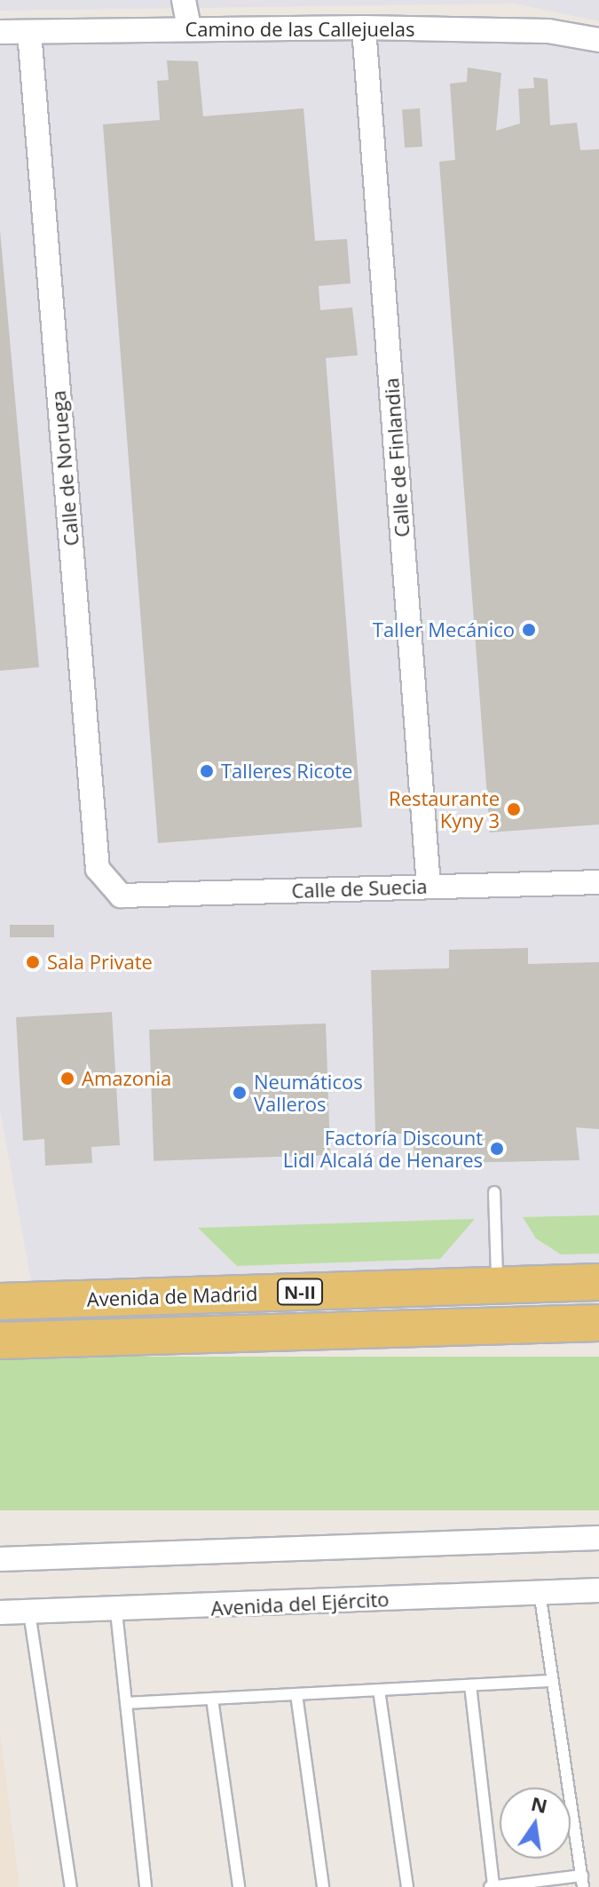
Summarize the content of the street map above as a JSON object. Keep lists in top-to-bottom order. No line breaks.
{"streets":{"main road":["N-II","Avenida de Madrid"],"street":["Camino de las Callejuelas","Calle de Finlandia","Calle de Noruega","Calle de Suecia","Avenida del Ejército"]},"crossings":[["Camino de las Callejuelas","Calle de Finlandia"],["Camino de las Callejuelas","Calle de Noruega"],["Calle de Finlandia","Calle de Suecia"],["Calle de Noruega","Calle de Suecia"]],"places":["Taller Mecánico","Talleres Ricote","Restaurante Kyny 3","Sala Private","Amazonia","Neumáticos Valleros","Factoría Discount Lidl Alcalá de Henares"],"north":"top"}
